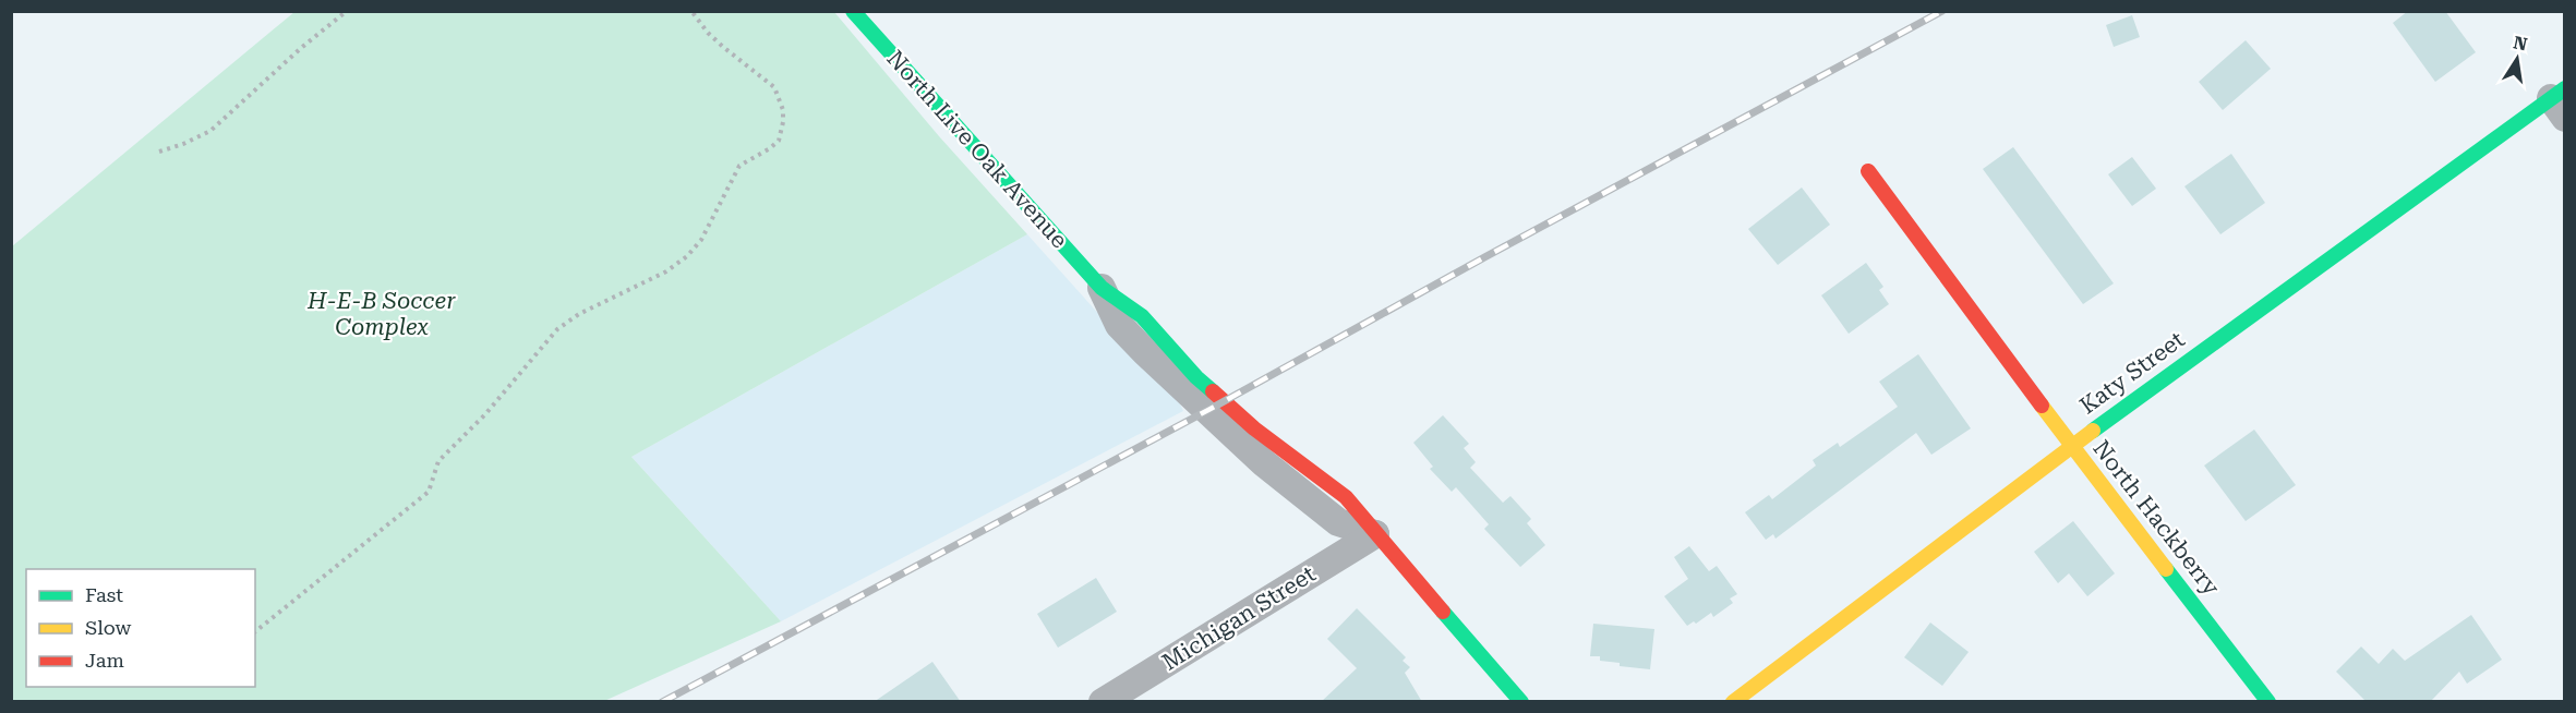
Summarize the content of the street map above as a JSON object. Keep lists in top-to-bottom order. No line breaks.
{"streets":{"street":["North Live Oak Avenue","Katy Street","North Hackberry","Michigan Street"]},"crossings":[["North Live Oak Avenue","Michigan Street"],["Katy Street","North Hackberry"]],"parks":["H-E-B Soccer Complex"],"legend":["Fast","Slow","Jam"],"north":"top"}
